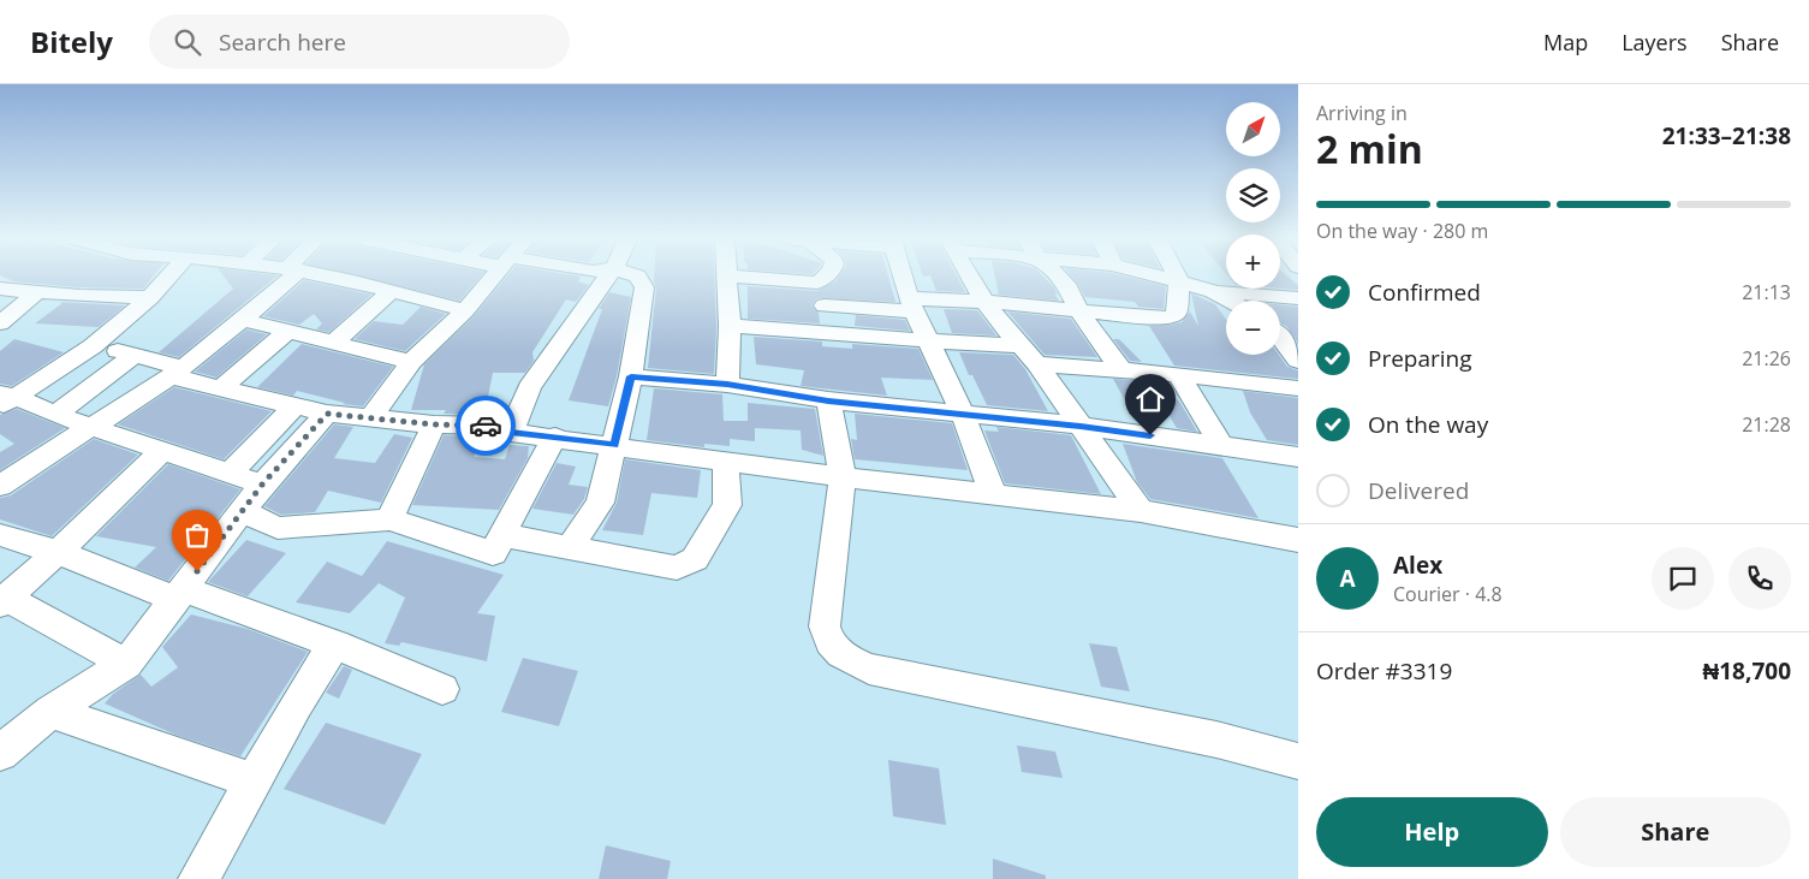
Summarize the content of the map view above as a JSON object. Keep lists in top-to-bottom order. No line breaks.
{"north":"top right","page":{"header":"Bitely","search":"Search here","nav":["Map","Layers","Share"],"heading":["2 min","Arriving in","21:33–21:38"],"panel":["Alex","Courier · 4.8","Order #3319","₦18,700"],"map_buttons":["+","−"],"bar":"On the way · 280 m","list":[["Confirmed","21:13"],["Preparing","21:26"],["On the way","21:28"],"Delivered"],"round":"A","buttons":["Help","Share"]}}
